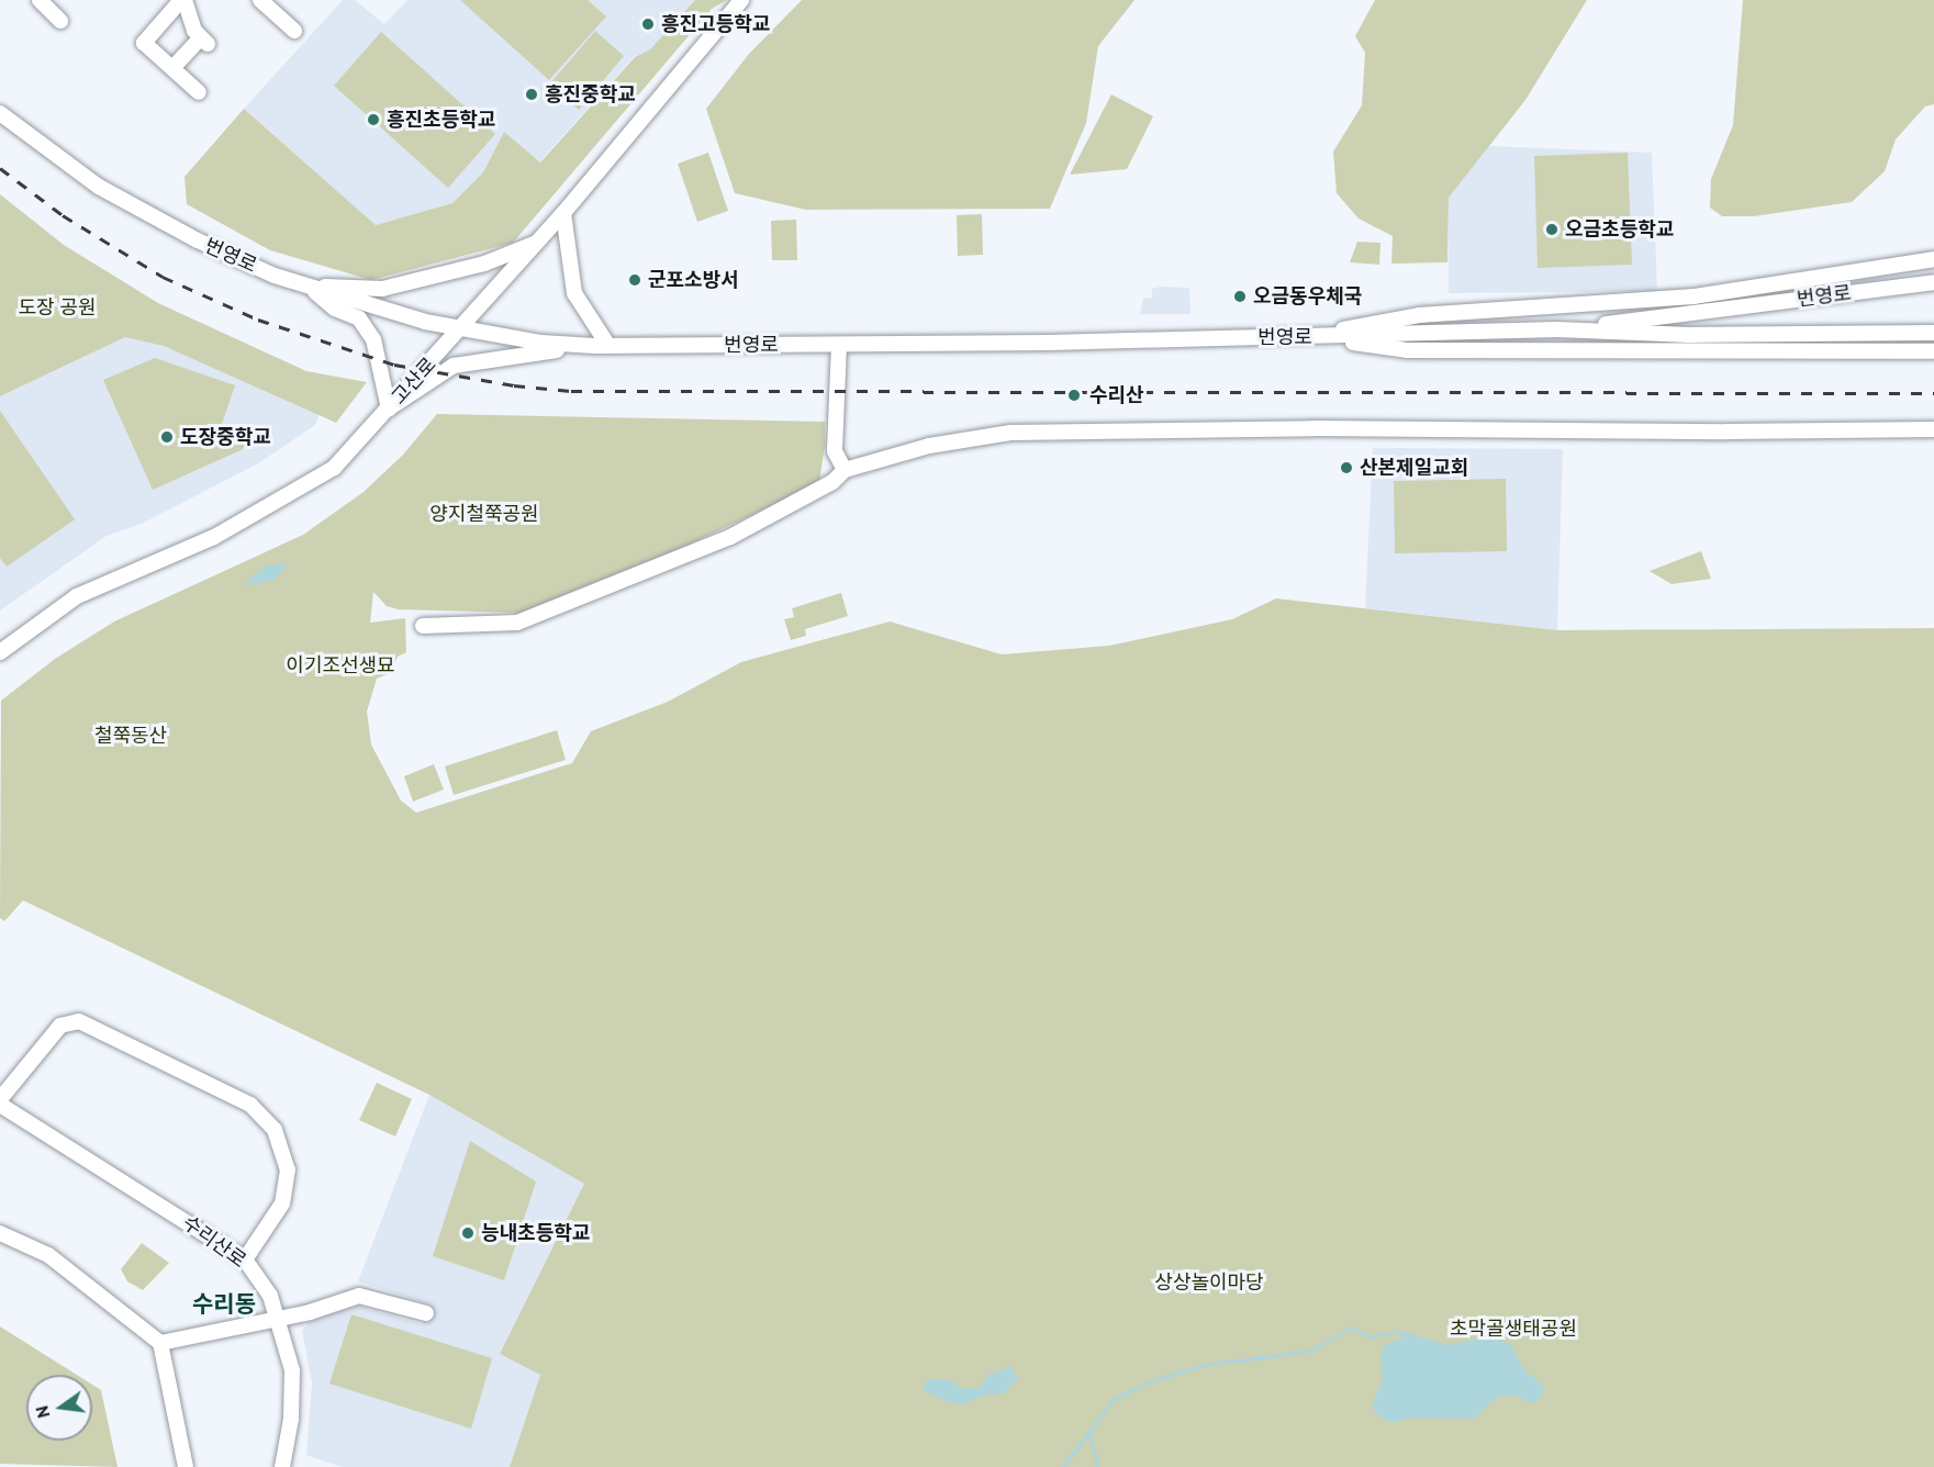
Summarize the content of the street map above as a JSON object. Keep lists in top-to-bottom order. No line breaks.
{"streets":{"street":["번영로","고산로","수리산로"]},"crossings":[["번영로","고산로"]],"districts":["수리동"],"parks":["도장 공원","양지철쭉공원","이기조선생묘","철쭉동산","상상놀이마당","초막골생태공원"],"places":["흥진고등학교","흥진중학교","흥진초등학교","오금초등학교","군포소방서","오금동우체국","수리산","도장중학교","산본제일교회","능내초등학교"],"north":"left"}
